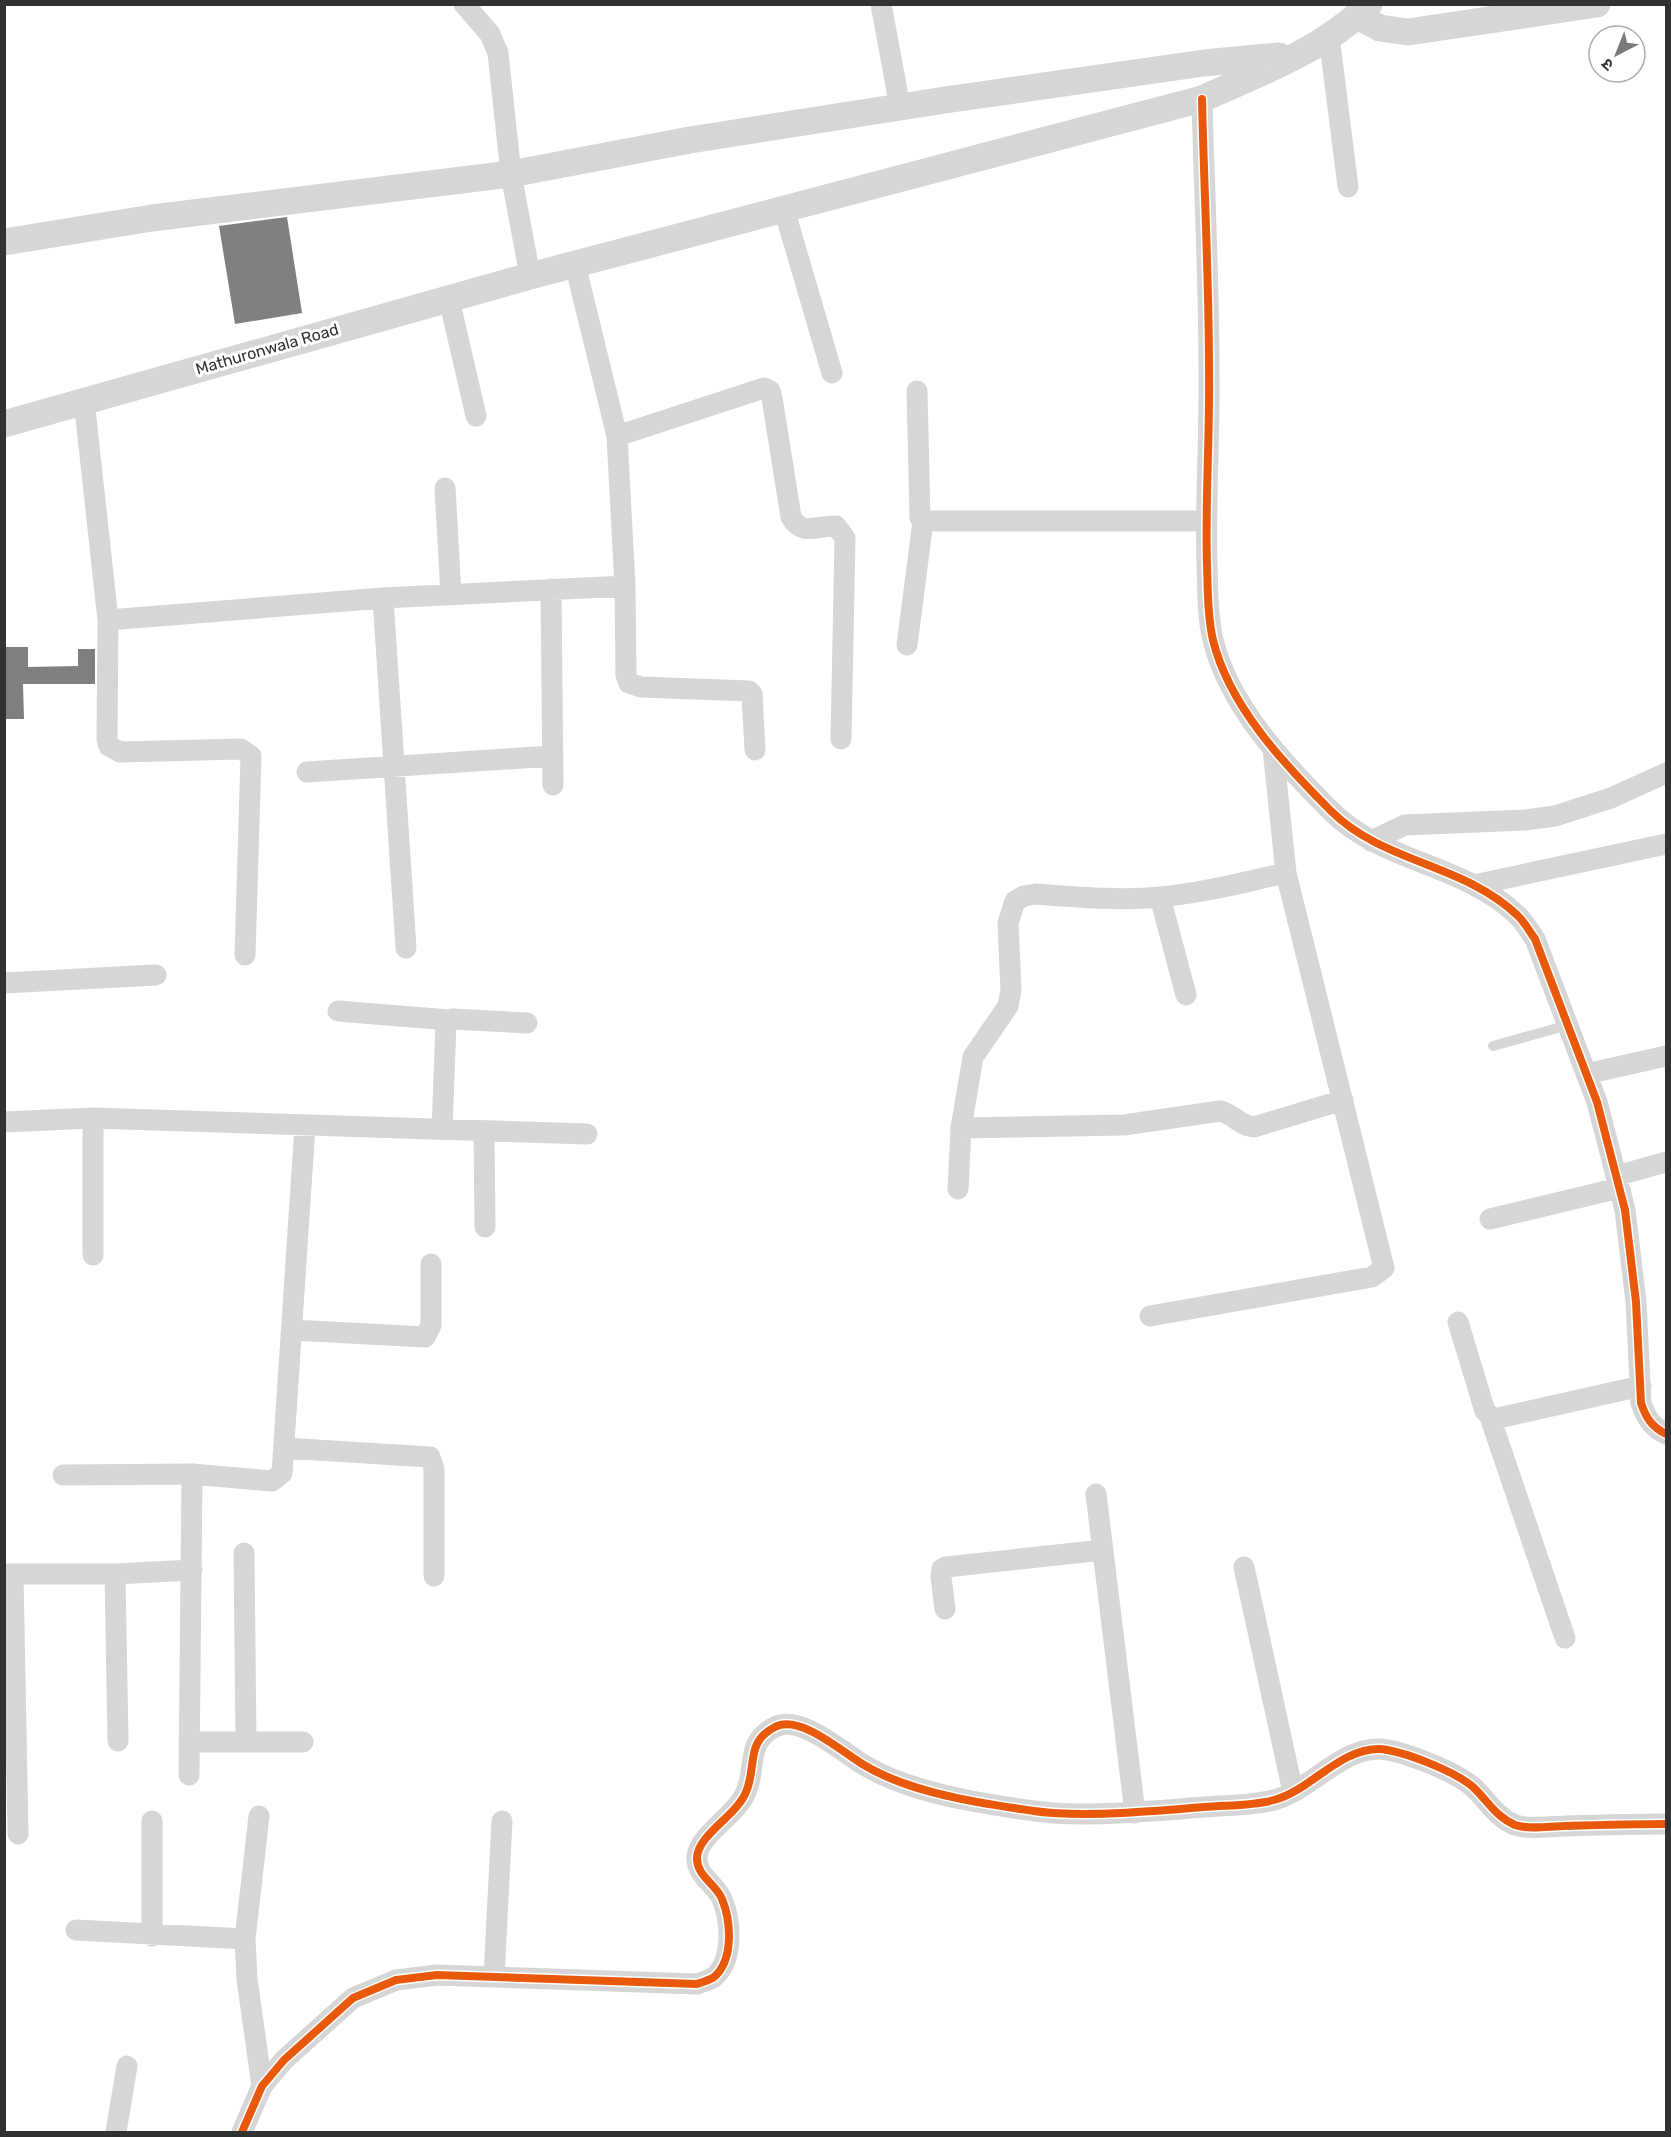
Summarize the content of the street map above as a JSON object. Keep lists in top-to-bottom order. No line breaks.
{"streets":{"street":["Mathuronwala Road"]},"north":"bottom left"}
